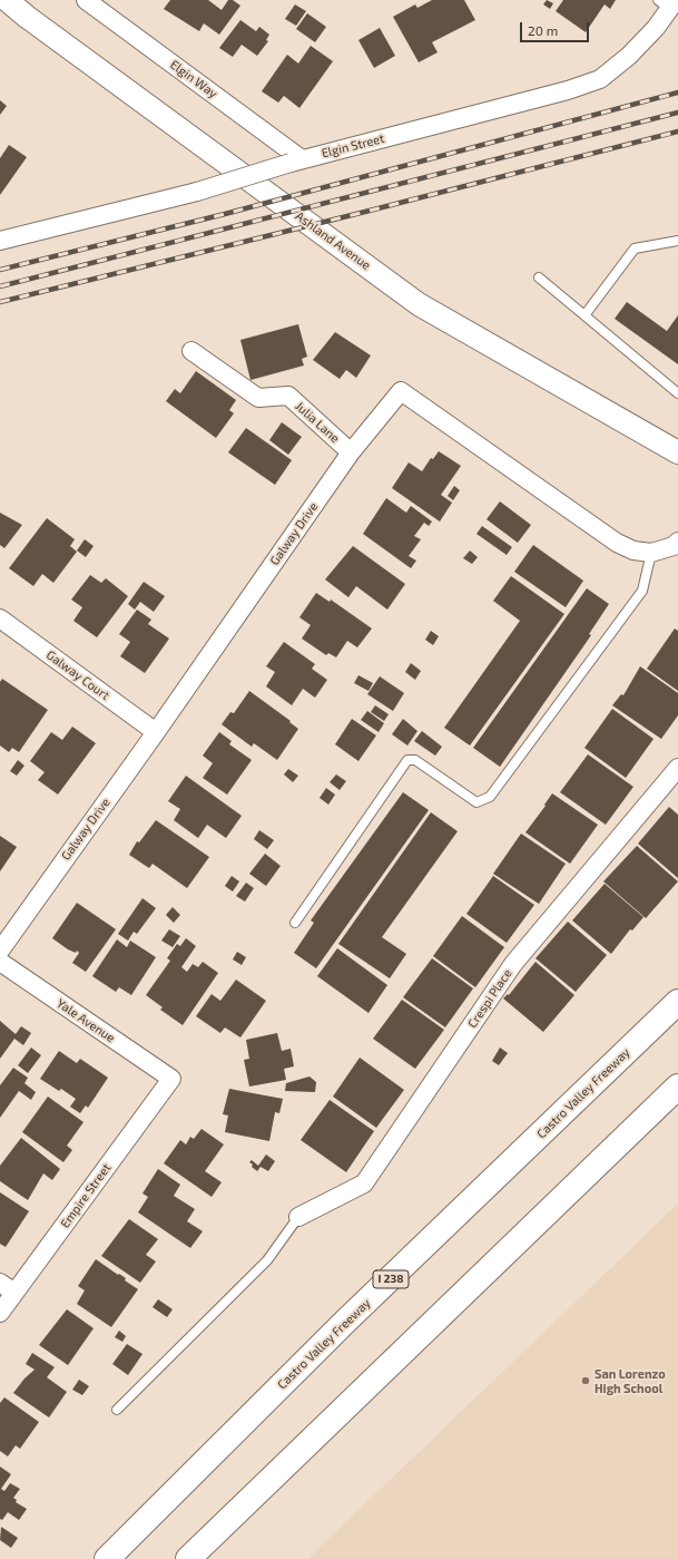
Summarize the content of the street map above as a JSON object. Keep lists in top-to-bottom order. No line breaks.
{"streets":{"highway":["Castro Valley Freeway","I 238"],"street":["Elgin Way","Elgin Street","Ashland Avenue","Julia Lane","Galway Drive","Galway Court","Crespi Place","Yale Avenue","Empire Street"]},"crossings":[["Elgin Way","Elgin Street"],["Julia Lane","Galway Drive"],["Galway Drive","Galway Court"],["Yale Avenue","Empire Street"]],"places":["San Lorenzo High School"],"scale_bar":"20 m"}
